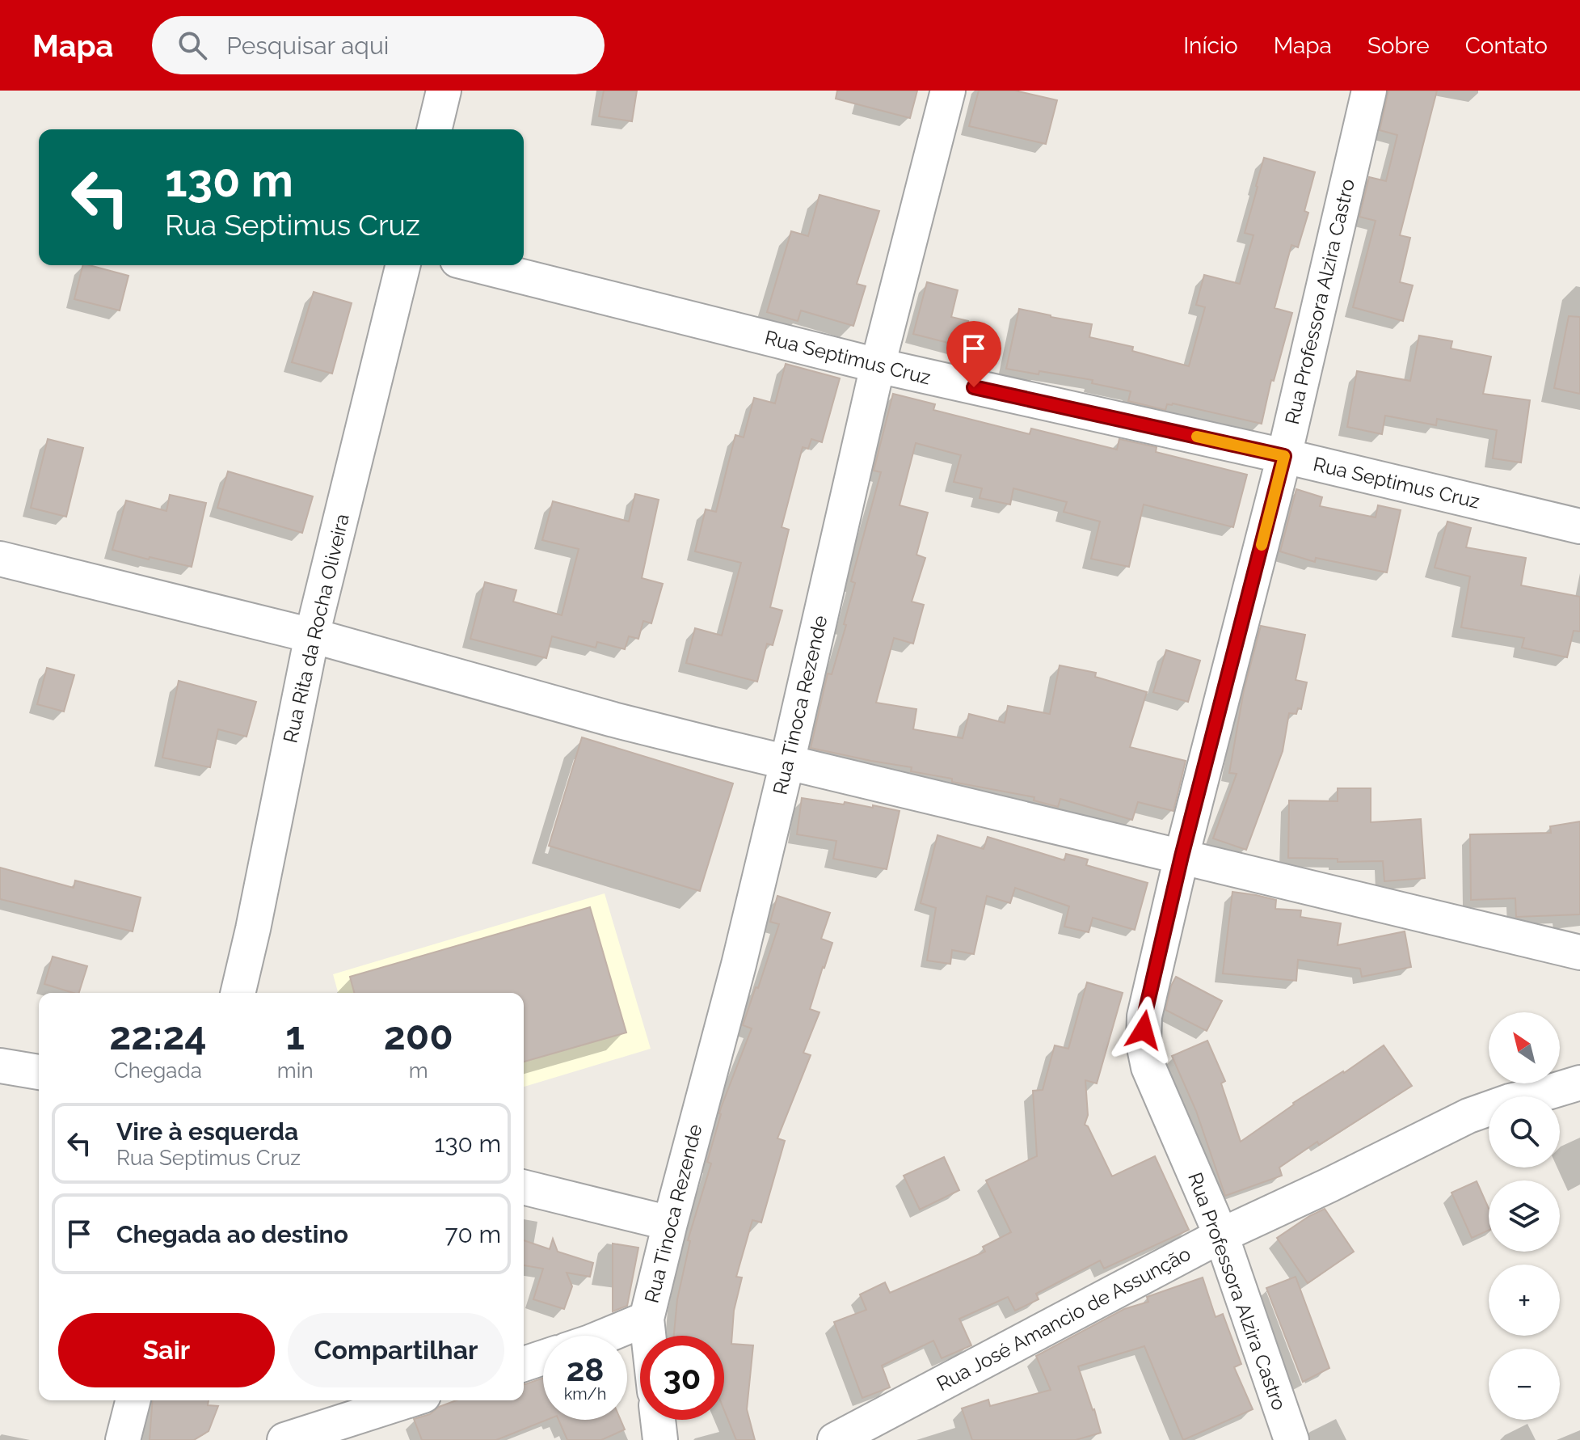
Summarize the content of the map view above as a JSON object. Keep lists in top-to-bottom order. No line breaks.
{"streets":{"street":["Rua Professora Alzira Castro","Rua Septimus Cruz","Rua Rita da Rocha Oliveira","Rua Tinoca Rezende","Rua José Amancio de Assunção"]},"crossings":[["Rua Professora Alzira Castro","Rua Septimus Cruz"],["Rua Professora Alzira Castro","Rua José Amancio de Assunção"],["Rua Septimus Cruz","Rua Tinoca Rezende"]],"north":"top left","page":{"header":"Mapa","search":"Pesquisar aqui","nav":["Início","Mapa","Sobre","Contato"],"turn":["130 m","Rua Septimus Cruz"],"eta":["22:24","Chegada","1","min","200","m"],"map_buttons":["+","−"],"list":[{"name":"Vire à esquerda","note":"Rua Septimus Cruz","value":"130 m"},{"name":"Chegada ao destino","value":"70 m"}],"buttons":["Sair","Compartilhar"],"speed":"28 km/h","limit":"30"}}
